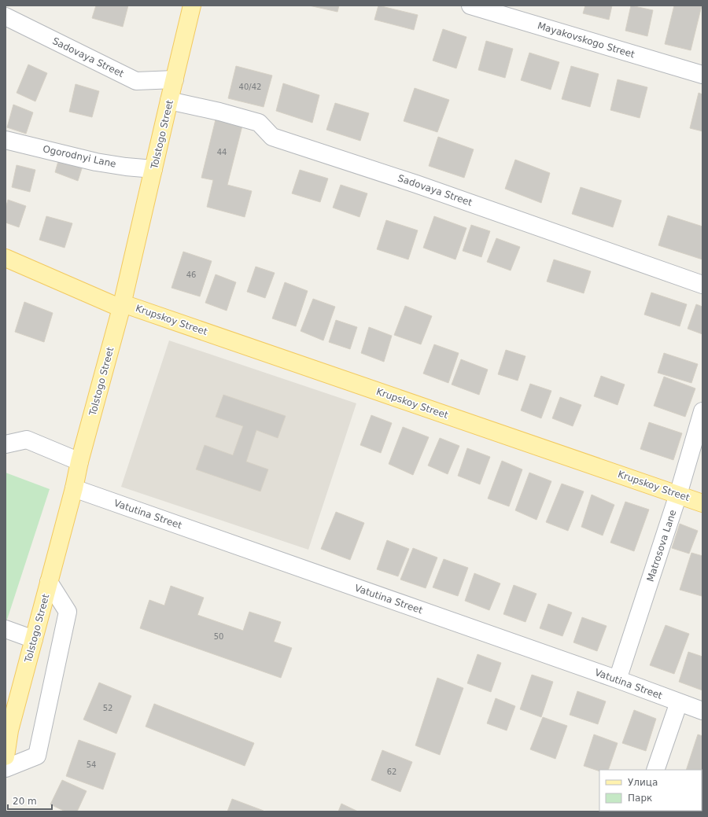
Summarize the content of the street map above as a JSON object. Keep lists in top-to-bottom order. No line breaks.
{"streets":{"main road":["Tolstogo Street","Krupskoy Street"],"street":["Mayakovskogo Street","Sadovaya Street","Ogorodnyi Lane","Vatutina Street","Matrosova Lane"]},"crossings":[["Sadovaya Street","Tolstogo Street"],["Tolstogo Street","Ogorodnyi Lane"],["Tolstogo Street","Krupskoy Street"],["Tolstogo Street","Vatutina Street"],["Krupskoy Street","Matrosova Lane"],["Vatutina Street","Matrosova Lane"]],"house_numbers":["40/42","44","46","50","52","54","62"],"legend":["Улица","Парк"],"scale_bar":"20 m"}
